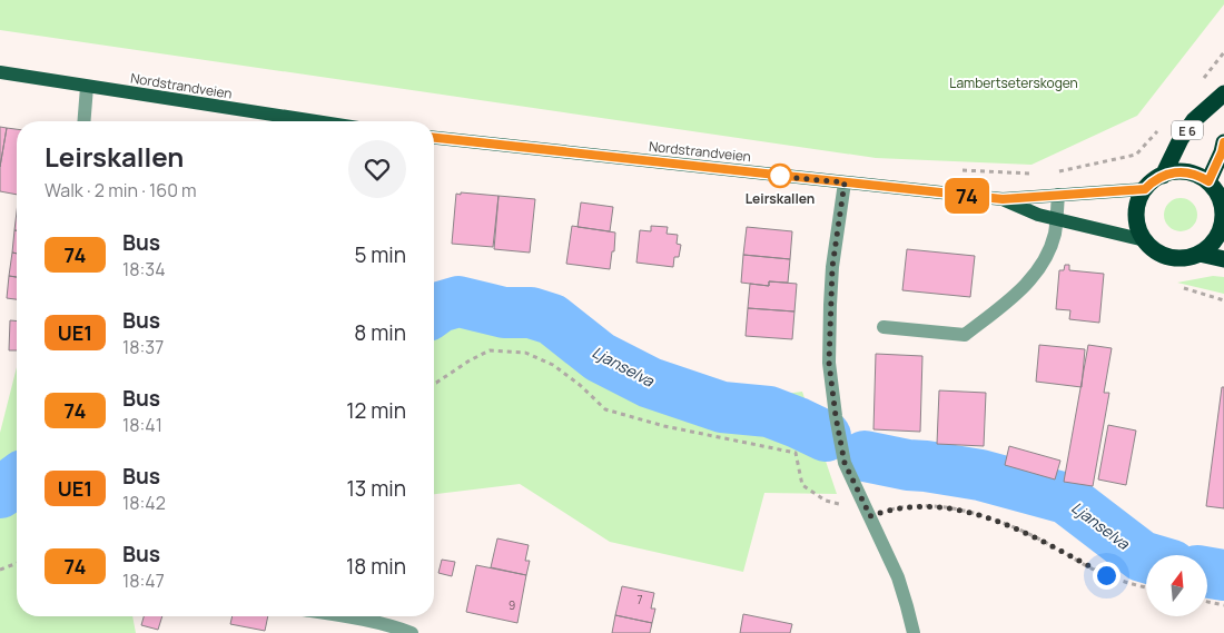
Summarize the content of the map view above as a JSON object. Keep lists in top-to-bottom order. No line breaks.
{"streets":{"highway":["E 6"],"main road":["Nordstrandveien"]},"crossings":[["Nordstrandveien","E 6"]],"water":["Ljanselva"],"parks":["Lambertseterskogen"],"places":["Leirskallen"],"lines":["bus line 74"],"house_numbers":["7","9"],"north":"top","page":{"on_map":"74","heading":["Leirskallen","Walk · 2 min · 160 m"],"list":[{"mark":"74","name":"Bus","note":"18:34","value":"5 min"},{"mark":"UE1","name":"Bus","note":"18:37","value":"8 min"},{"mark":"74","name":"Bus","note":"18:41","value":"12 min"},{"mark":"UE1","name":"Bus","note":"18:42","value":"13 min"},{"mark":"74","name":"Bus","note":"18:47","value":"18 min"}]}}
